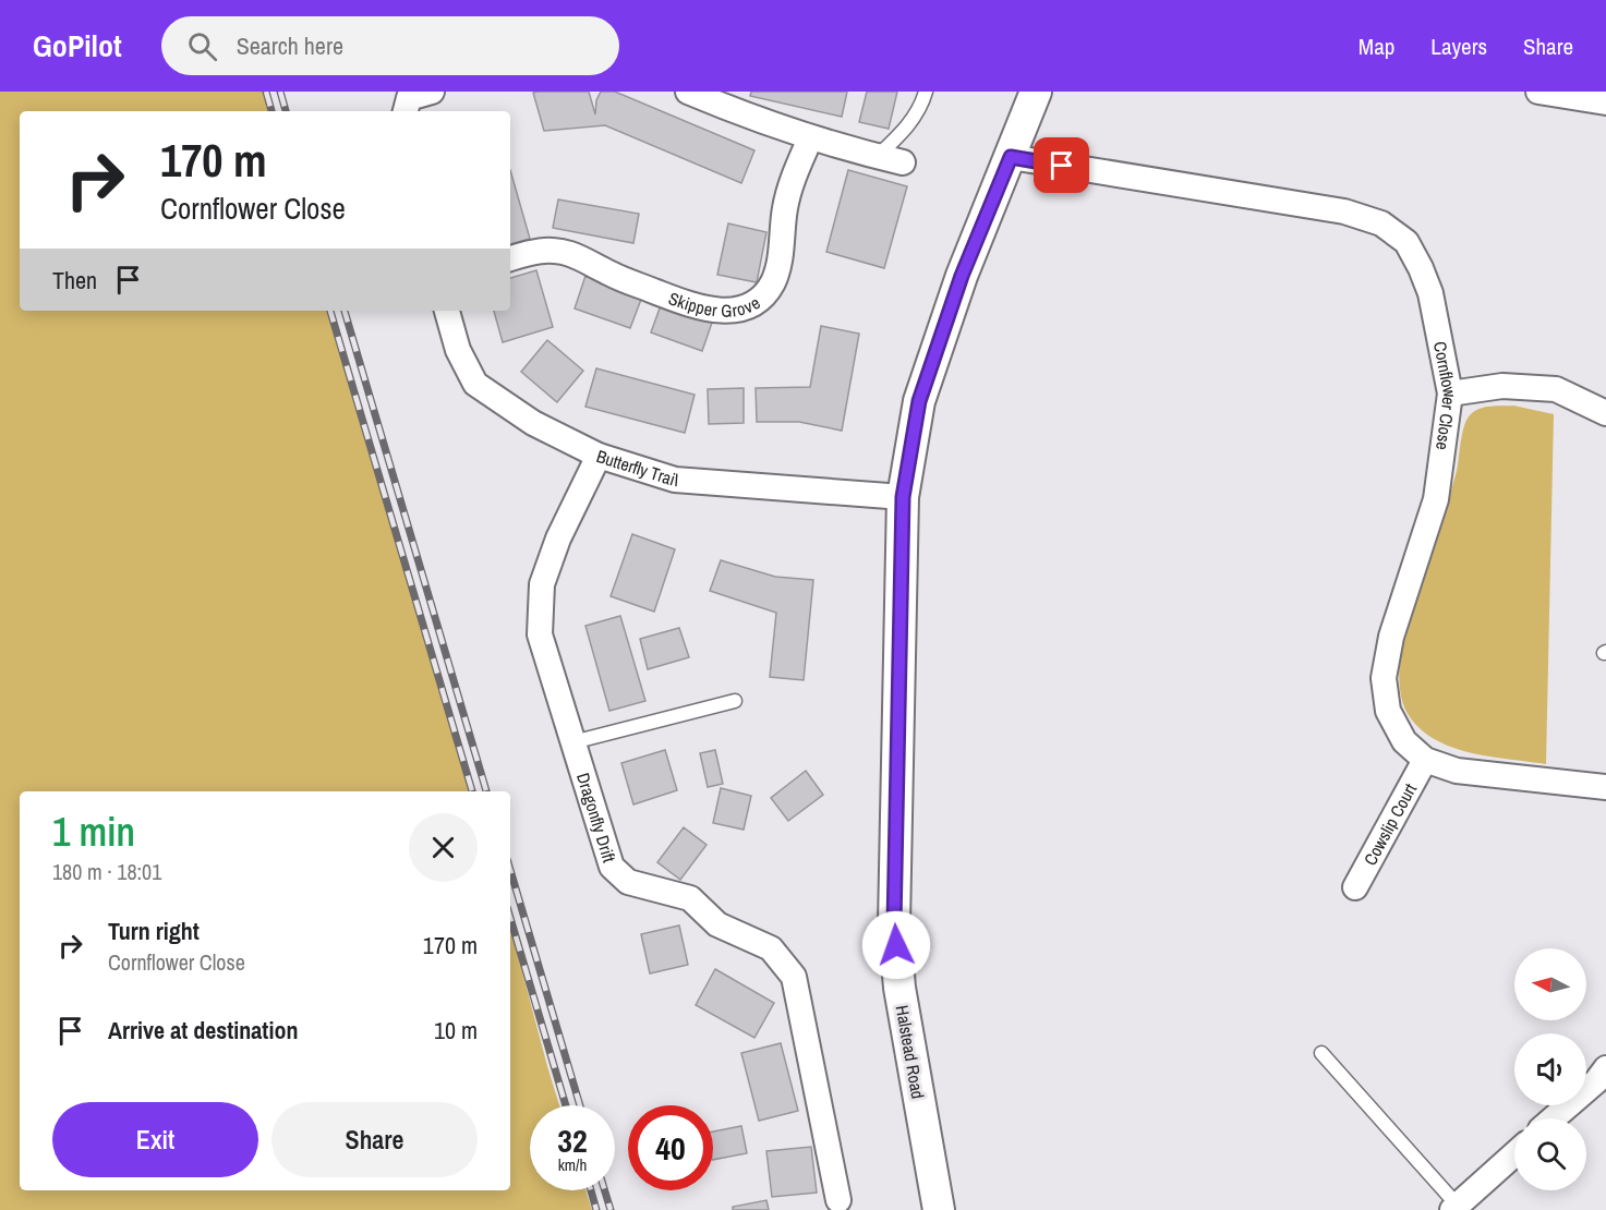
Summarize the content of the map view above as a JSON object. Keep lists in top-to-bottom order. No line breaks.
{"streets":{"street":["Skipper Grove","Cornflower Close","Butterfly Trail","Dragonfly Drift","Cowslip Court","Halstead Road"]},"crossings":[["Cornflower Close","Cowslip Court"],["Cornflower Close","Halstead Road"],["Butterfly Trail","Dragonfly Drift"],["Butterfly Trail","Halstead Road"]],"north":"left","page":{"header":"GoPilot","search":"Search here","nav":["Map","Layers","Share"],"turn":["170 m","Cornflower Close"],"then":"Then","heading":["1 min","180 m · 18:01"],"list":[{"name":"Turn right","note":"Cornflower Close","value":"170 m"},{"name":"Arrive at destination","value":"10 m"}],"buttons":["Exit","Share"],"speed":"32 km/h","limit":"40"}}
